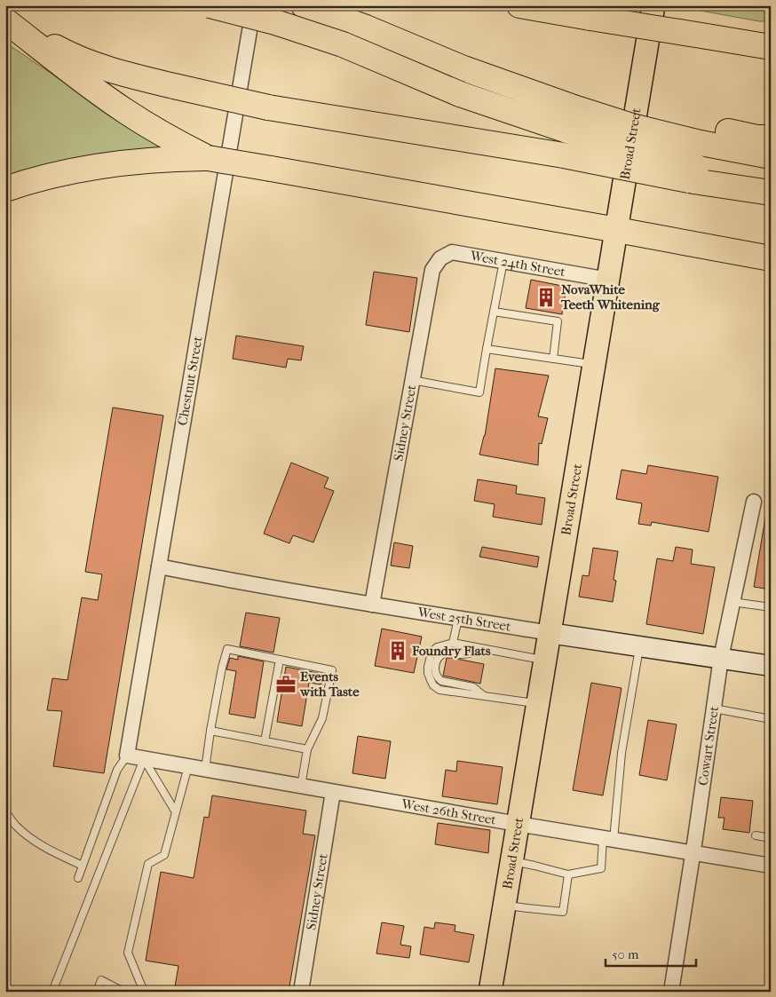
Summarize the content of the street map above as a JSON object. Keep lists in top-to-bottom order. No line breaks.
{"streets":{"main road":["Broad Street"],"street":["West 24th Street","Chestnut Street","Sidney Street","West 25th Street","Cowart Street","West 26th Street"]},"crossings":[["Broad Street","West 24th Street"],["Broad Street","West 25th Street"],["Broad Street","West 26th Street"],["West 24th Street","Sidney Street"],["Chestnut Street","West 25th Street"],["Chestnut Street","West 26th Street"],["Sidney Street","West 25th Street"],["Sidney Street","West 26th Street"],["West 25th Street","Cowart Street"],["Cowart Street","West 26th Street"]],"places":{"building":["NovaWhite Teeth Whitening","Foundry Flats"],"office":["Events with Taste"]},"scale_bar":"50 m"}
